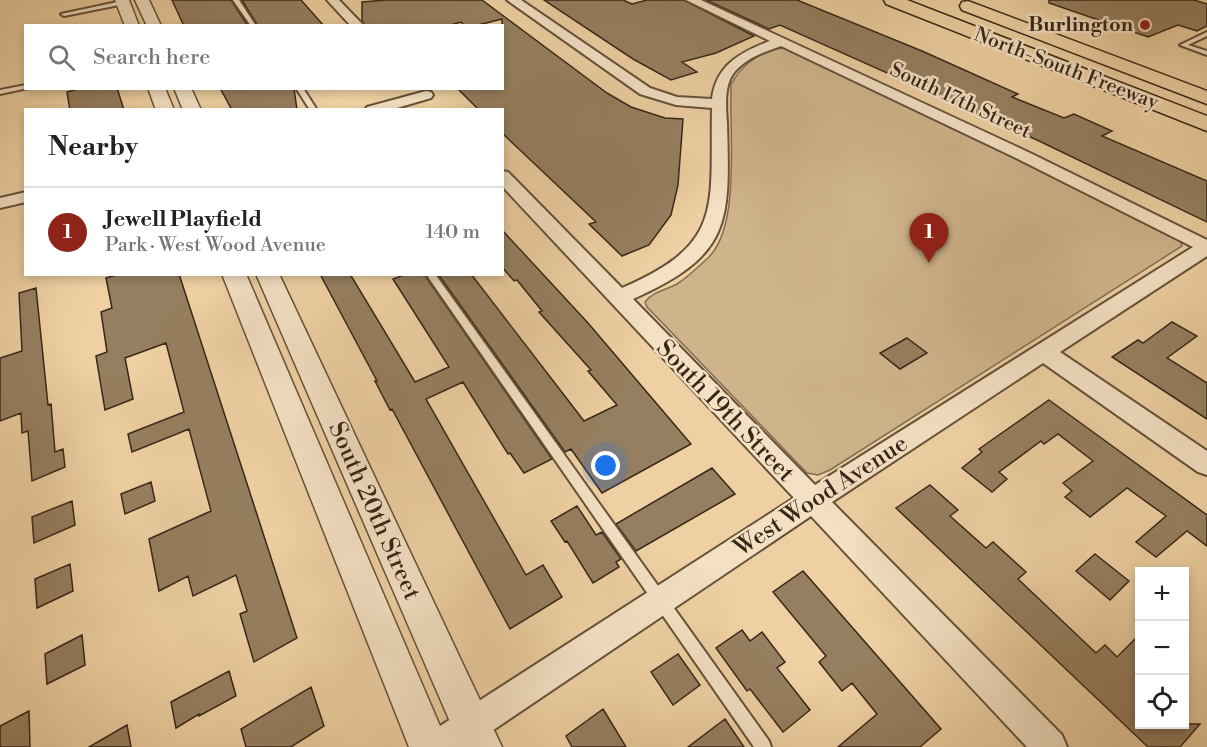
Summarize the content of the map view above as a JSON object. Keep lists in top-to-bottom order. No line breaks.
{"streets":{"highway":["North-South Freeway"],"street":["South 17th Street","South 19th Street","West Wood Avenue","South 20th Street"]},"crossings":[["South 17th Street","West Wood Avenue"],["South 19th Street","West Wood Avenue"],["West Wood Avenue","South 20th Street"]],"places":["Burlington"],"page":{"search":"Search here","heading":"Nearby","list":[{"mark":"1","name":"Jewell Playfield","note":"Park · West Wood Avenue","value":"140 m"}],"pins":"1","map_buttons":["+","−"]}}
